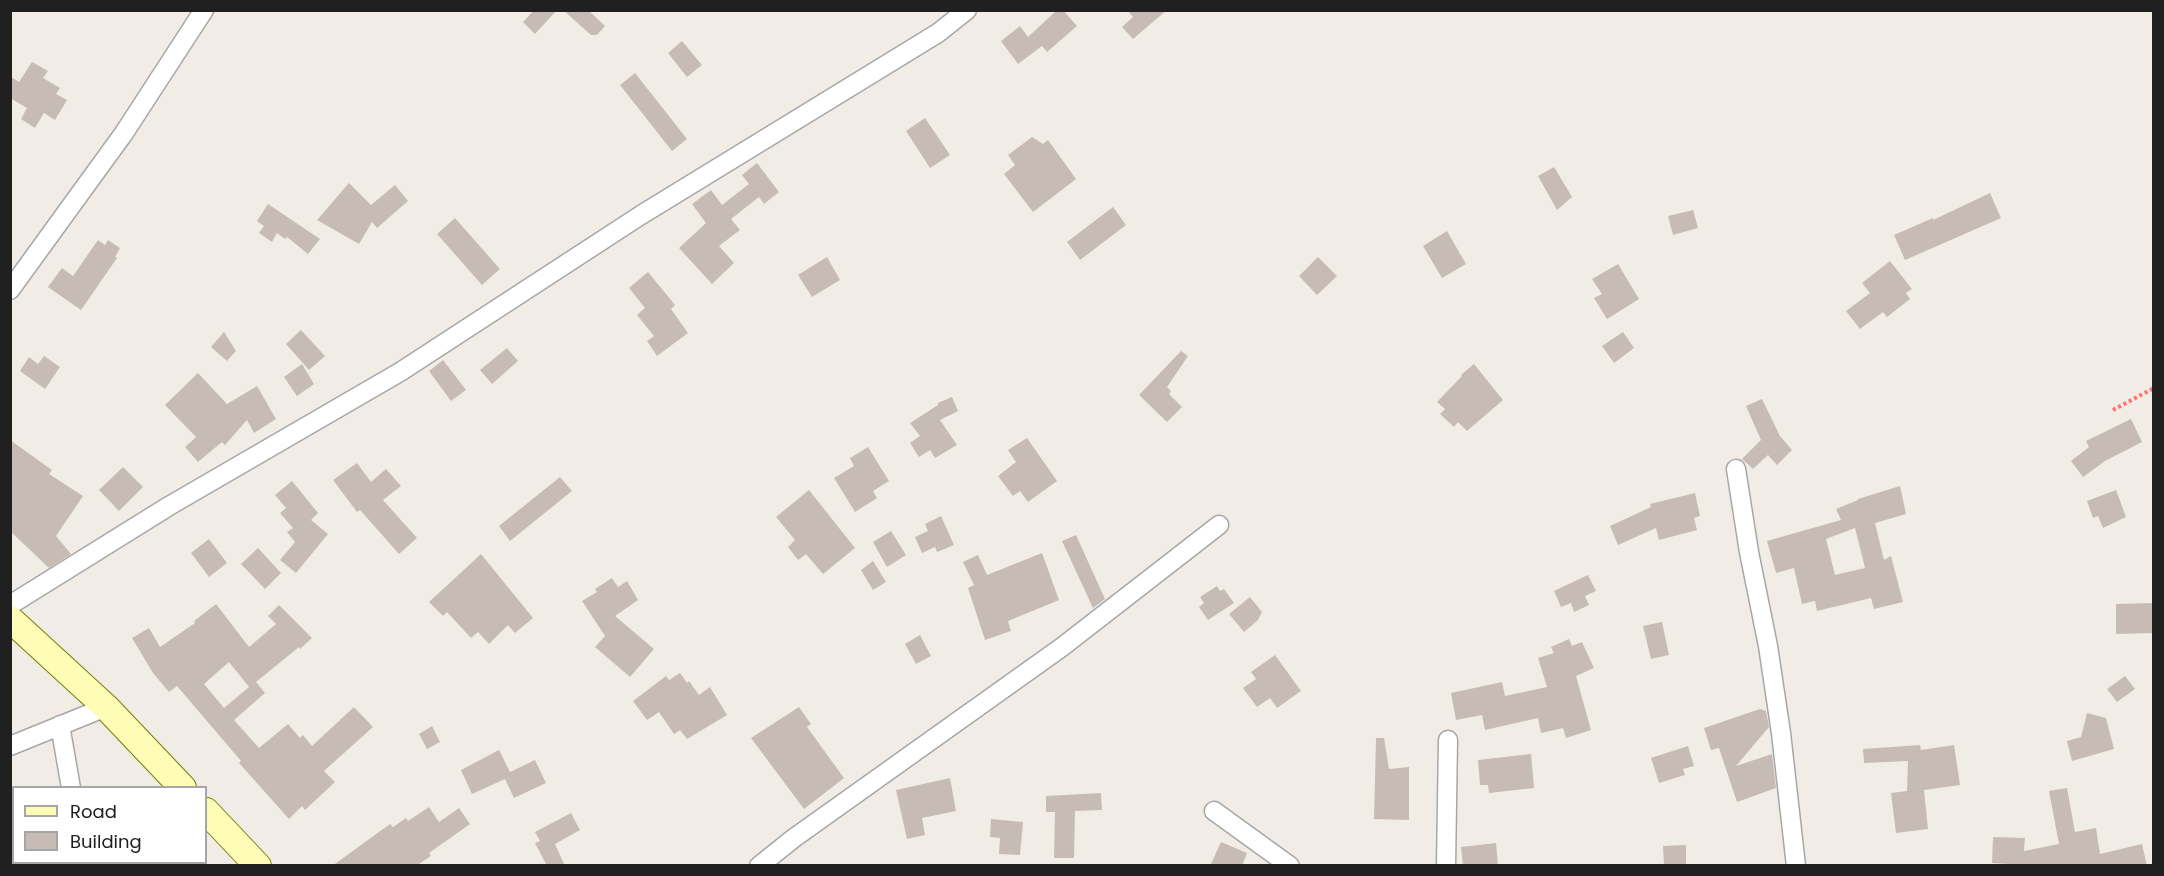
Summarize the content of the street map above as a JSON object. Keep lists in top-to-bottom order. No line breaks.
{"legend":["Road","Building"]}
